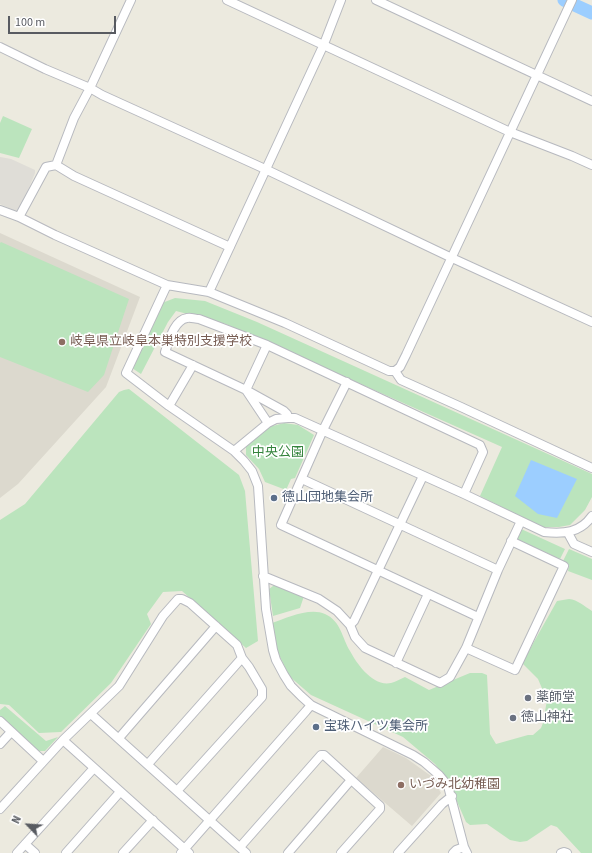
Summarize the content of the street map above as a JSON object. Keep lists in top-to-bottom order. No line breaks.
{"parks":["中央公園"],"places":["岐阜県立岐阜本巣特別支援学校","徳山団地集会所","薬師堂","徳山神社","宝珠ハイツ集会所","いづみ北幼稚園"],"scale_bar":"100 m","north":"top left"}
